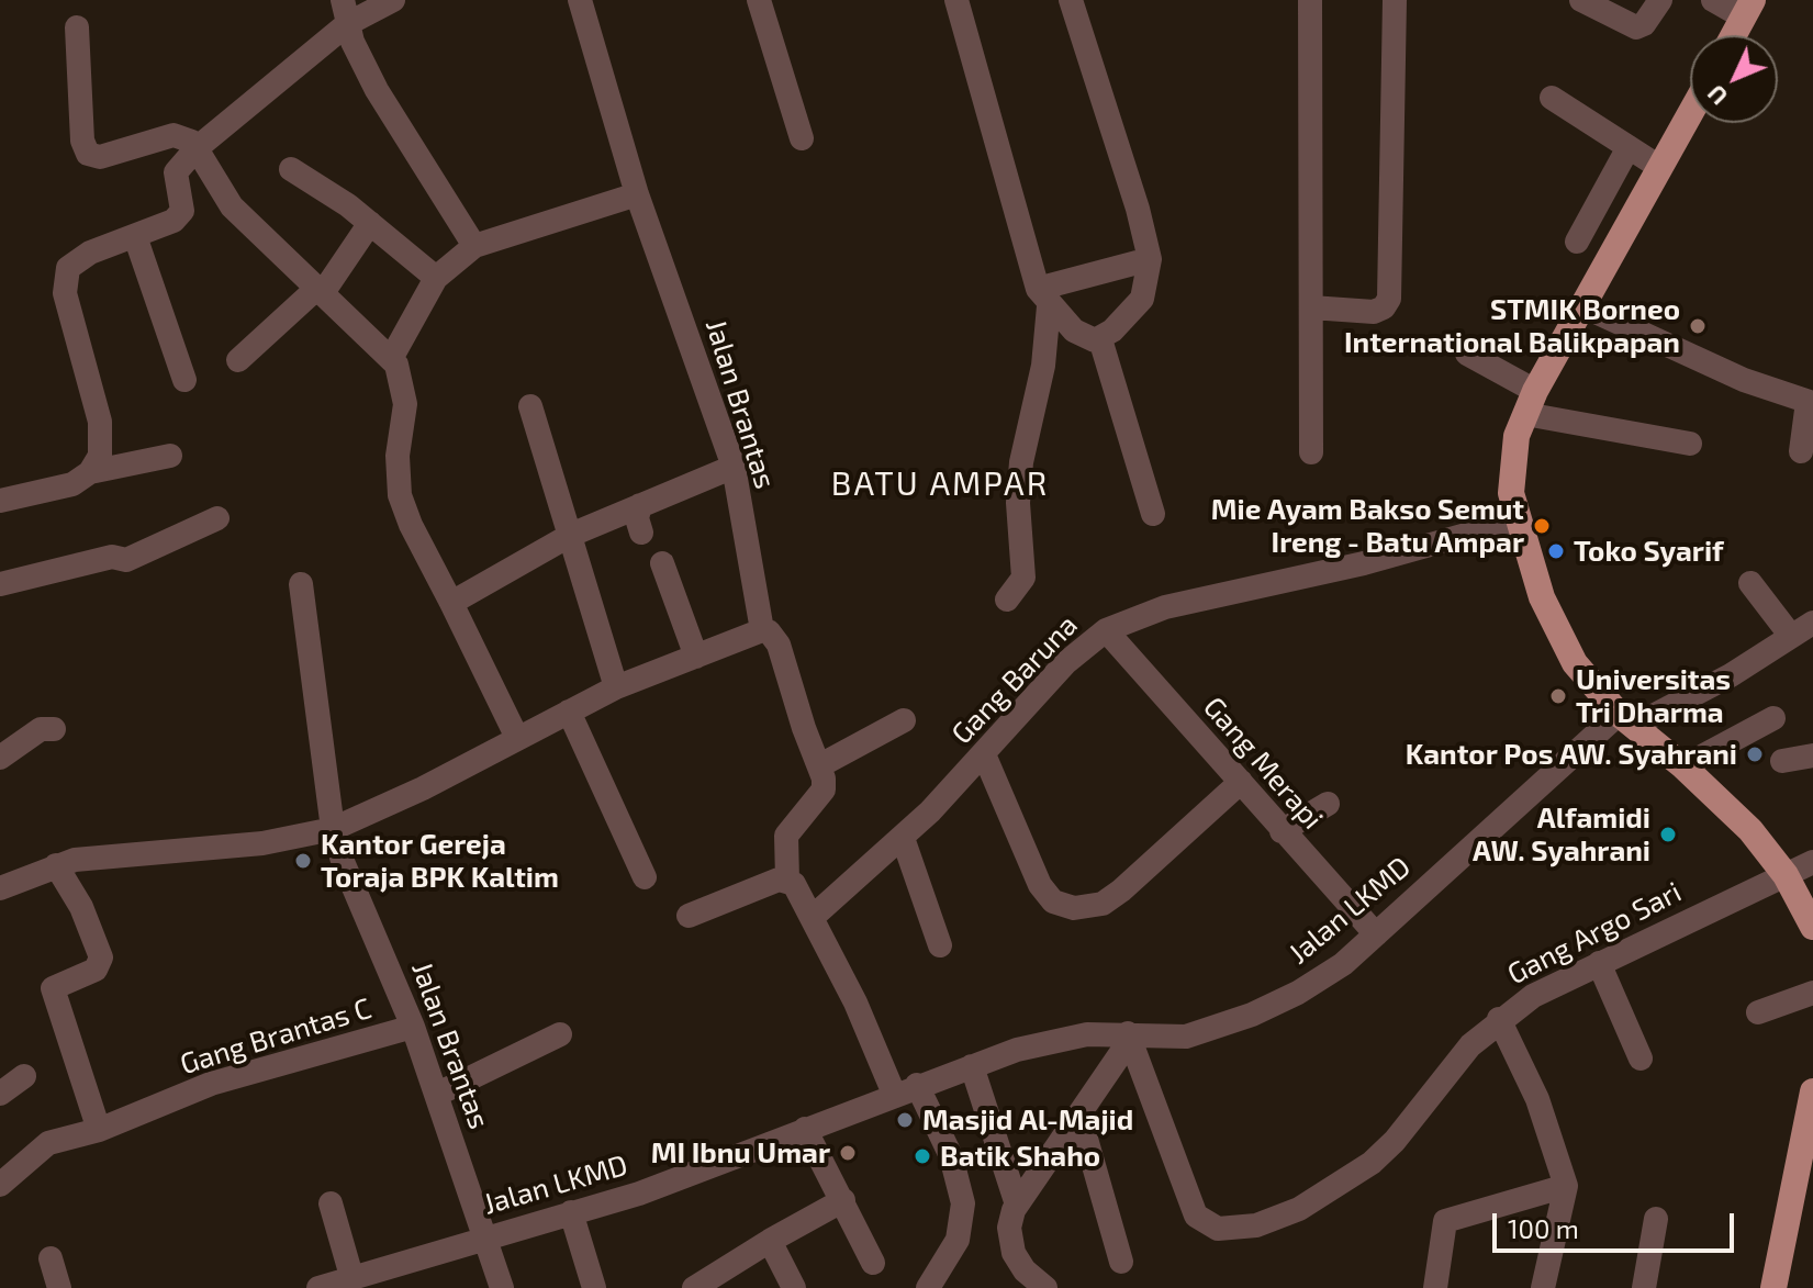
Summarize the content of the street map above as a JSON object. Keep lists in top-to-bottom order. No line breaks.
{"streets":{"street":["Jalan Brantas","Gang Baruna","Gang Merapi","Jalan LKMD","Gang Argo Sari","Gang Brantas C"]},"crossings":[["Jalan Brantas","Jalan LKMD"],["Jalan Brantas","Gang Brantas C"],["Gang Baruna","Gang Merapi"],["Gang Merapi","Jalan LKMD"],["Jalan LKMD","Gang Argo Sari"]],"districts":["BATU AMPAR"],"places":["STMIK Borneo International Balikpapan","Mie Ayam Bakso Semut Ireng - Batu Ampar","Toko Syarif","Universitas Tri Dharma","Kantor Pos AW. Syahrani","Alfamidi AW. Syahrani","Kantor Gereja Toraja BPK Kaltim","Masjid Al-Majid","MI Ibnu Umar","Batik Shaho"],"scale_bar":"100 m","north":"bottom left"}
